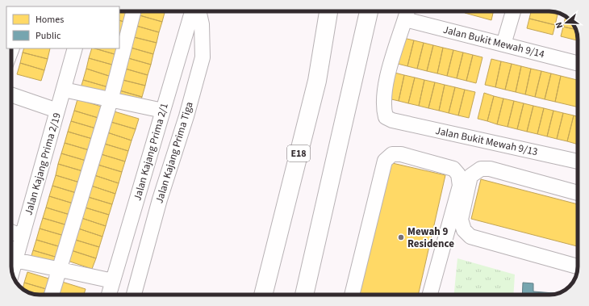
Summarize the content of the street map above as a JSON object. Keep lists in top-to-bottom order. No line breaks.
{"streets":{"highway":["E18"],"street":["Jalan Bukit Mewah 9/14","Jalan Bukit Mewah 9/13","Jalan Kajang Prima 2/1","Jalan Kajang Prima Tiga","Jalan Kajang Prima 2/19"]},"crossings":[["Jalan Bukit Mewah 9/14","Jalan Bukit Mewah 9/13"]],"places":["Mewah 9 Residence"],"legend":["Homes","Public"],"north":"left"}
